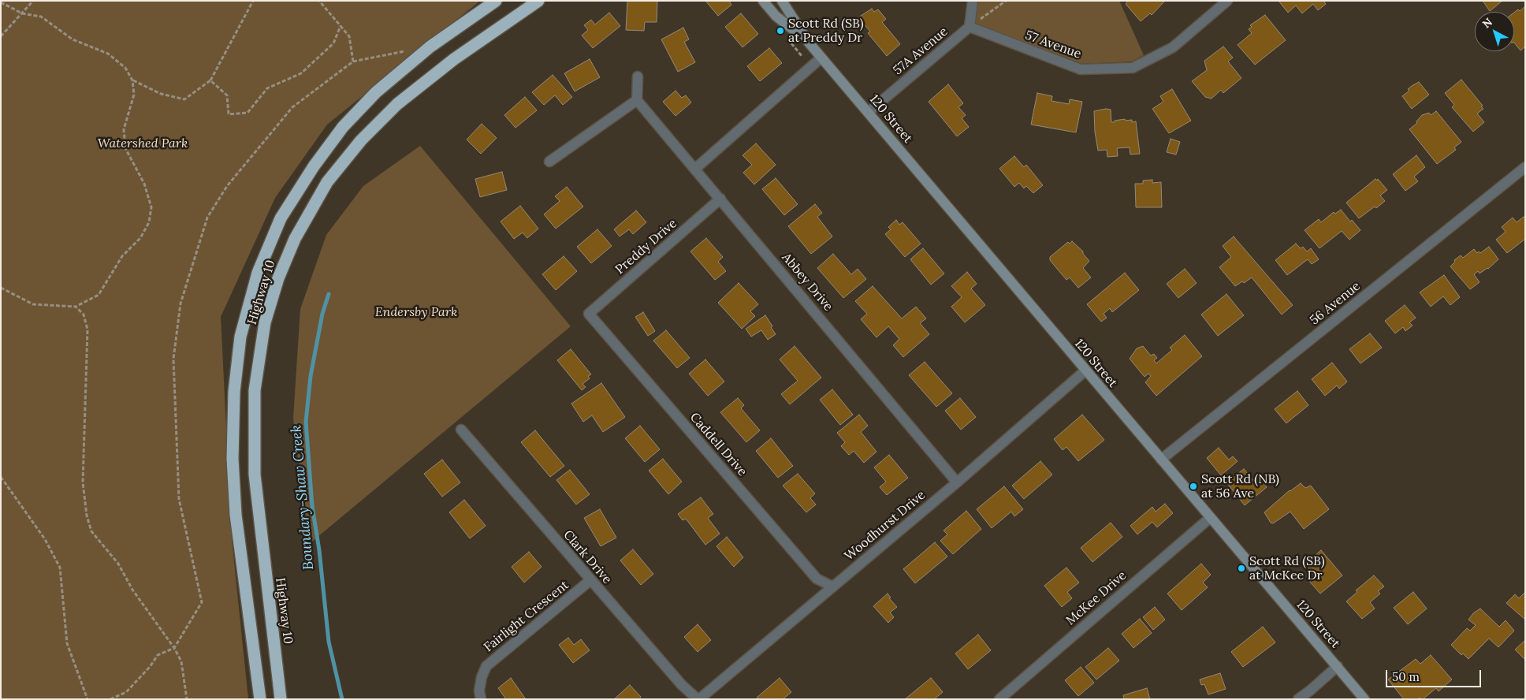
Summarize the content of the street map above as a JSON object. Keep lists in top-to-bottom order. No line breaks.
{"streets":{"highway":["Highway 10"],"street":["57 Avenue","57A Avenue","120 Street","Preddy Drive","Abbey Drive","56 Avenue","Caddell Drive","Woodhurst Drive","Clark Drive","McKee Drive","Fairlight Crescent"]},"crossings":[["57 Avenue","57A Avenue"],["57A Avenue","120 Street"],["120 Street","56 Avenue"],["120 Street","Woodhurst Drive"],["120 Street","McKee Drive"],["Preddy Drive","Abbey Drive"],["Preddy Drive","Caddell Drive"],["Abbey Drive","Woodhurst Drive"],["Caddell Drive","Woodhurst Drive"],["Woodhurst Drive","Clark Drive"],["Clark Drive","Fairlight Crescent"]],"water":["Boundary-Shaw Creek"],"parks":["Watershed Park","Endersby Park"],"places":["Scott Rd (SB) at Preddy Dr","Scott Rd (NB) at 56 Ave","Scott Rd (SB) at McKee Dr"],"scale_bar":"50 m","north":"top left"}
